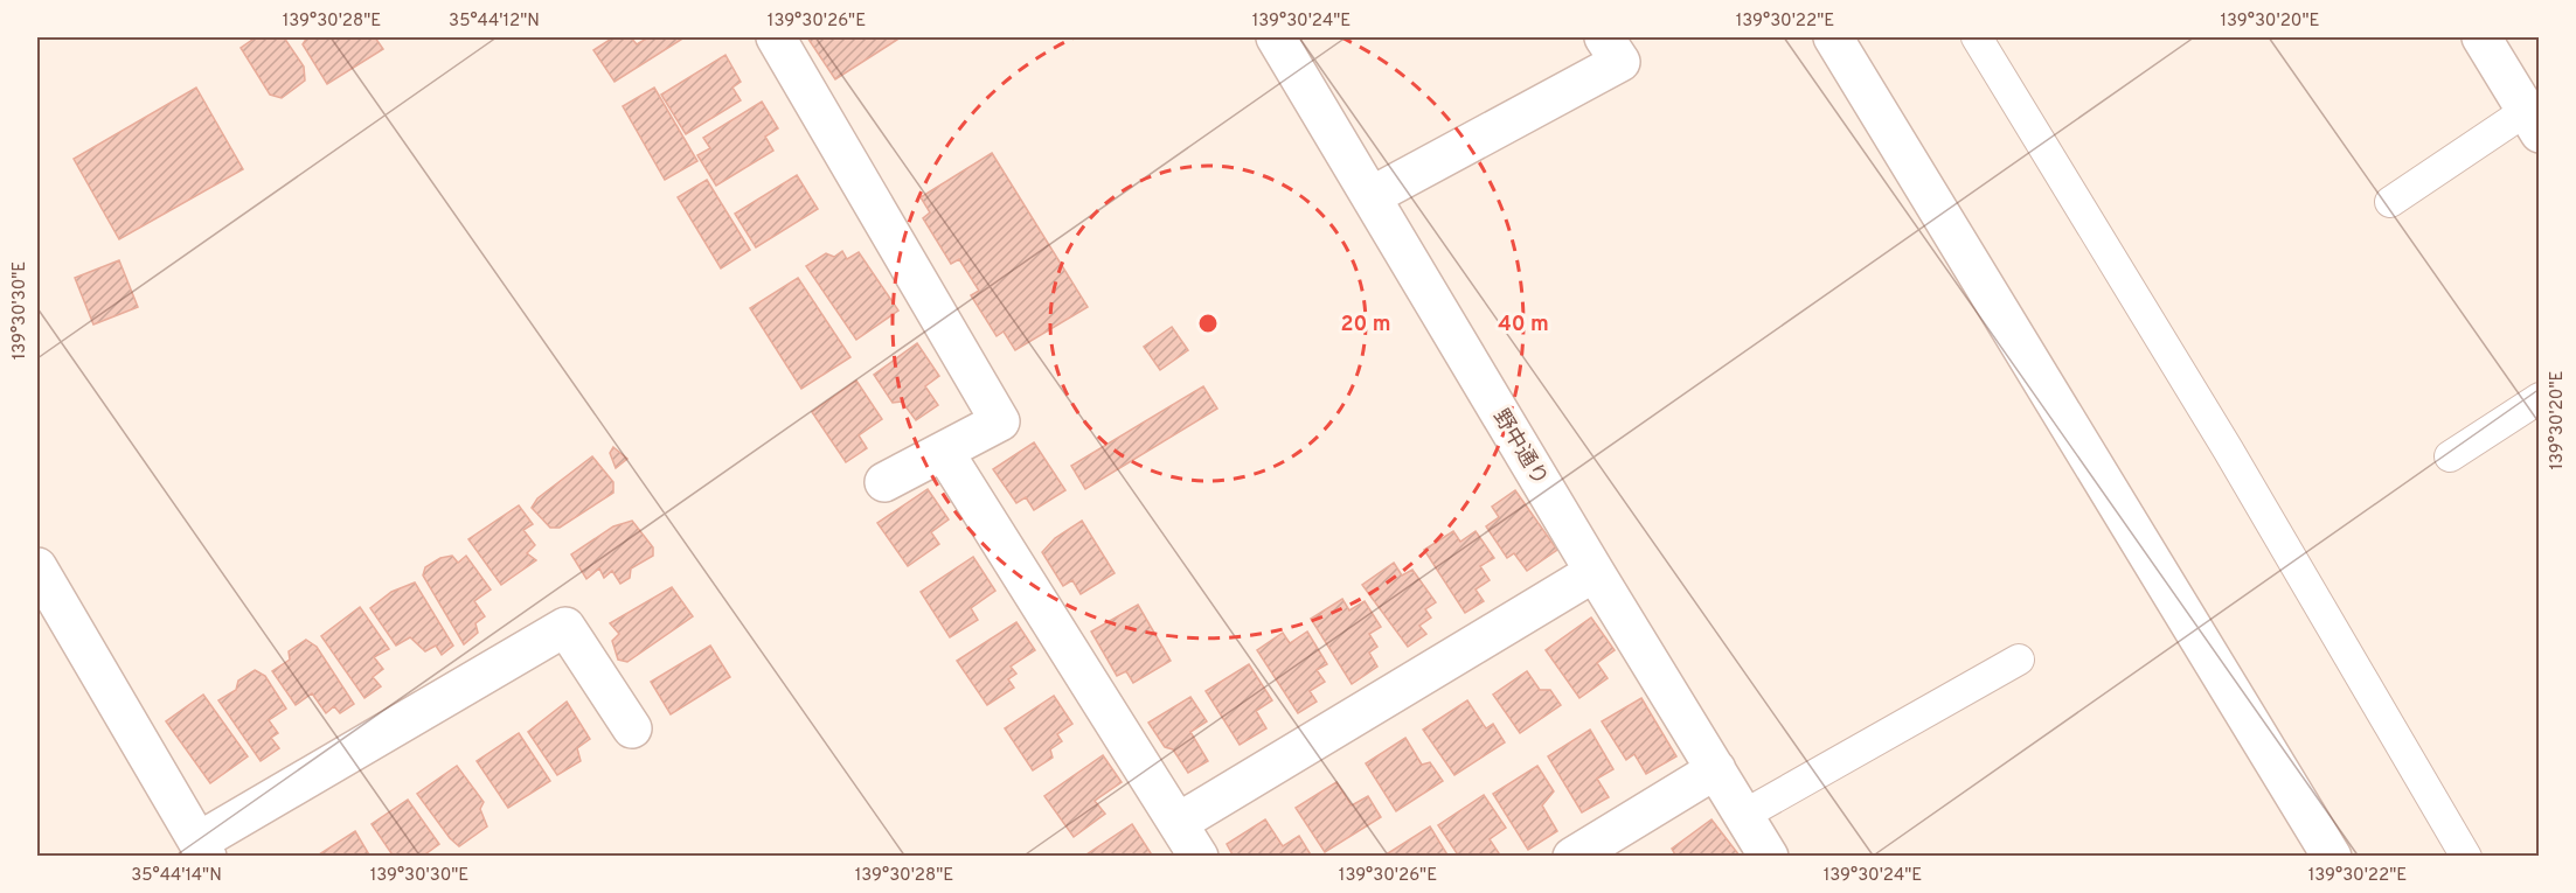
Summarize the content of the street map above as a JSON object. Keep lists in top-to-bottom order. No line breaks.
{"streets":{"street":["野中通り"]},"coordinates":["139°30'28\"E","35°44'12\"N","139°30'26\"E","139°30'24\"E","139°30'22\"E","139°30'20\"E","139°30'30\"E","35°44'14\"N"],"rings":["20 m","40 m"]}
